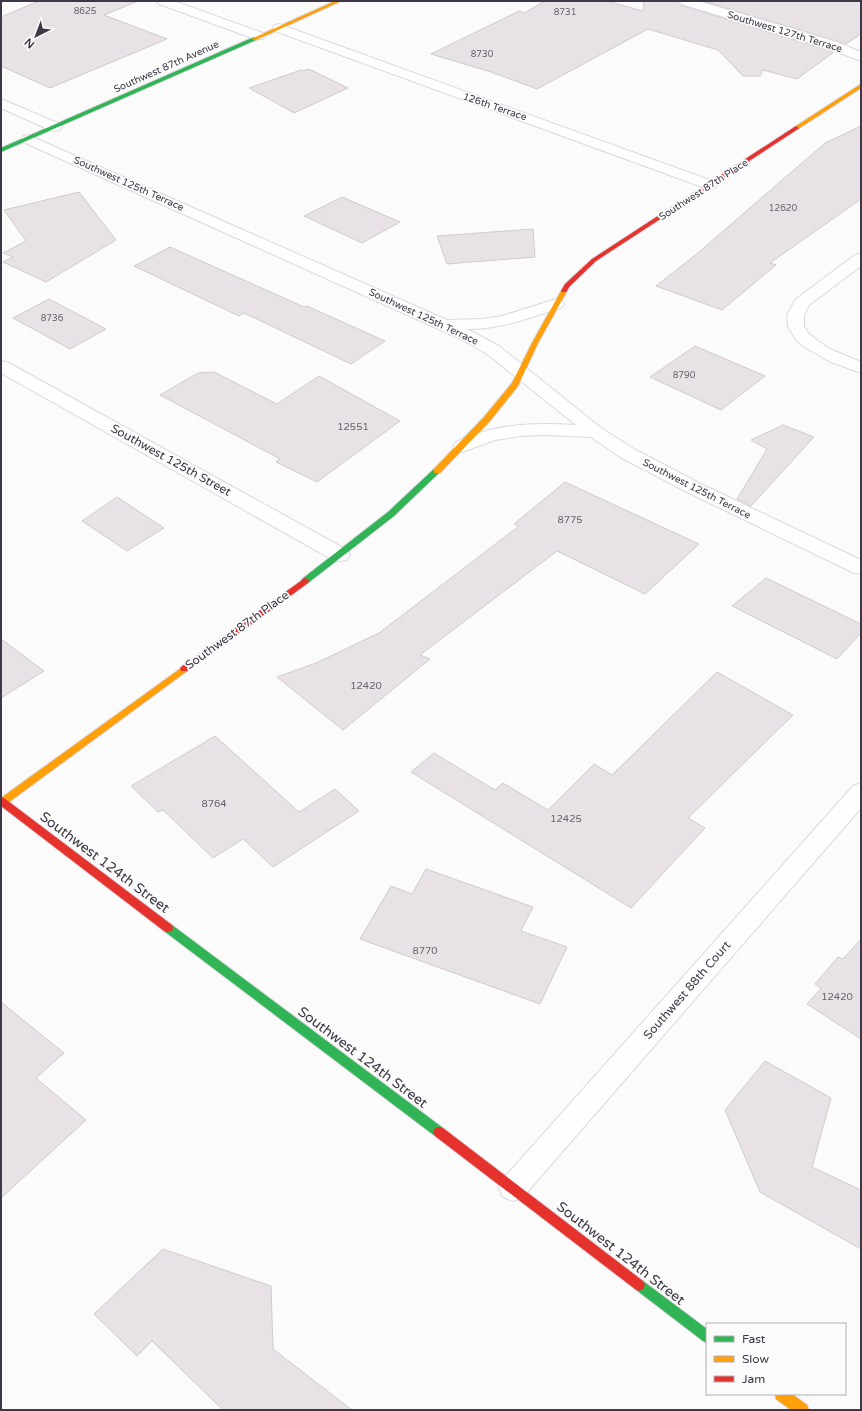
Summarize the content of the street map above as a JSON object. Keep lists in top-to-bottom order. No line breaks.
{"streets":{"street":["Southwest 127th Terrace","Southwest 87th Avenue","126th Terrace","Southwest 125th Terrace","Southwest 87th Place","Southwest 125th Street","Southwest 124th Street","Southwest 88th Court"]},"crossings":[["Southwest 87th Avenue","126th Terrace"],["Southwest 87th Avenue","Southwest 125th Terrace"],["126th Terrace","Southwest 87th Place"],["Southwest 125th Terrace","Southwest 87th Place"],["Southwest 87th Place","Southwest 125th Street"],["Southwest 87th Place","Southwest 124th Street"],["Southwest 124th Street","Southwest 88th Court"]],"house_numbers":["8625","8731","8730","12620","8736","8790","12551","8775","12420","8764","12425","8770","12420"],"legend":["Fast","Slow","Jam"],"north":"bottom left"}
